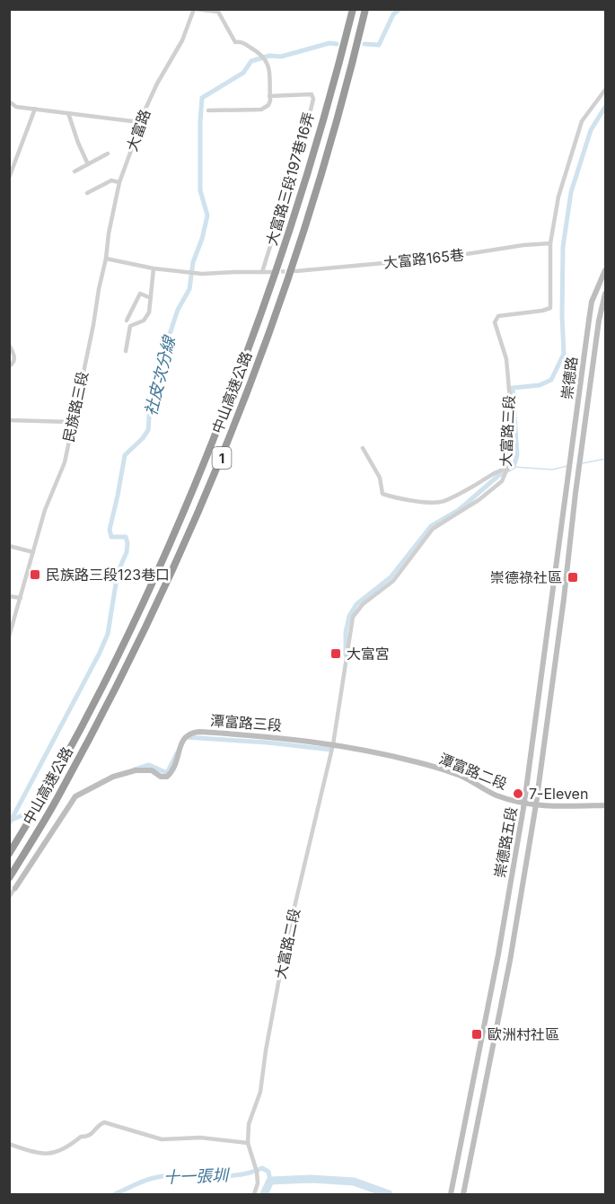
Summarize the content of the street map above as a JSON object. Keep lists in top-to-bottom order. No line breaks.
{"streets":{"highway":["中山高速公路","1"],"street":["大富路","大富路三段197巷16弄","大富路165巷","崇德路","民族路三段","大富路三段","潭富路三段","潭富路二段","崇德路五段","大富路二段"]},"crossings":[["大富路","民族路三段"],["大富路165巷","大富路三段"],["崇德路","崇德路五段"],["大富路三段","潭富路三段"],["大富路三段","潭富路二段"],["大富路三段","大富路二段"],["潭富路三段","潭富路二段"],["潭富路三段","大富路二段"],["潭富路二段","崇德路五段"],["潭富路二段","大富路二段"]],"water":["社皮次分線","十一張圳"],"places":{"transit":["民族路三段123巷口","崇德祿社區","大富宮","歐洲村社區"],"other":["7-Eleven"]}}
